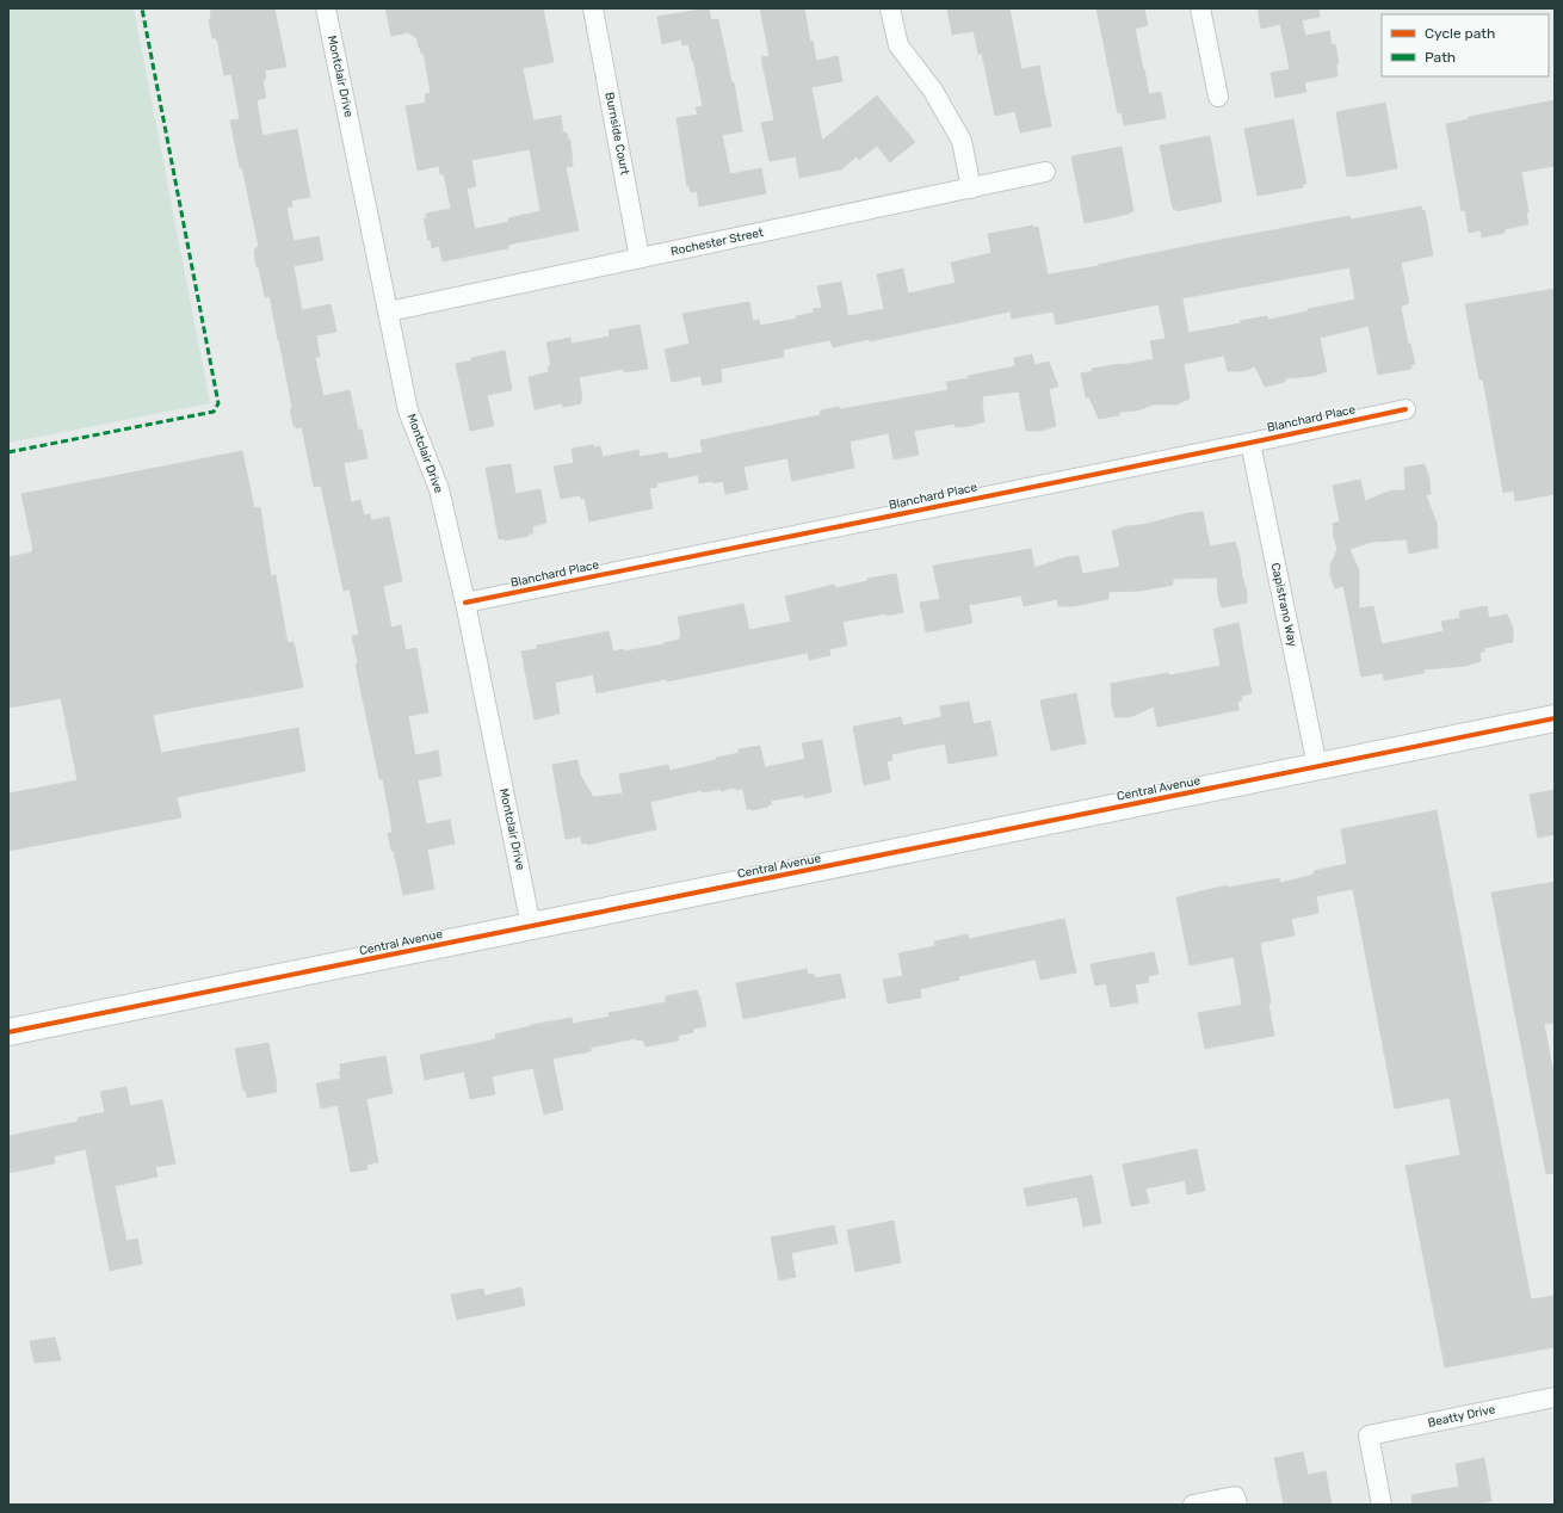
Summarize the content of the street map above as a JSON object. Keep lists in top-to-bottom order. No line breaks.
{"streets":{"main road":["Central Avenue"],"street":["Montclair Drive","Burnside Court","Rochester Street","Blanchard Place","Capistrano Way","Beatty Drive"]},"crossings":[["Montclair Drive","Rochester Street"],["Montclair Drive","Blanchard Place"],["Montclair Drive","Central Avenue"],["Burnside Court","Rochester Street"],["Blanchard Place","Capistrano Way"],["Capistrano Way","Central Avenue"]],"legend":["Cycle path","Path"]}
